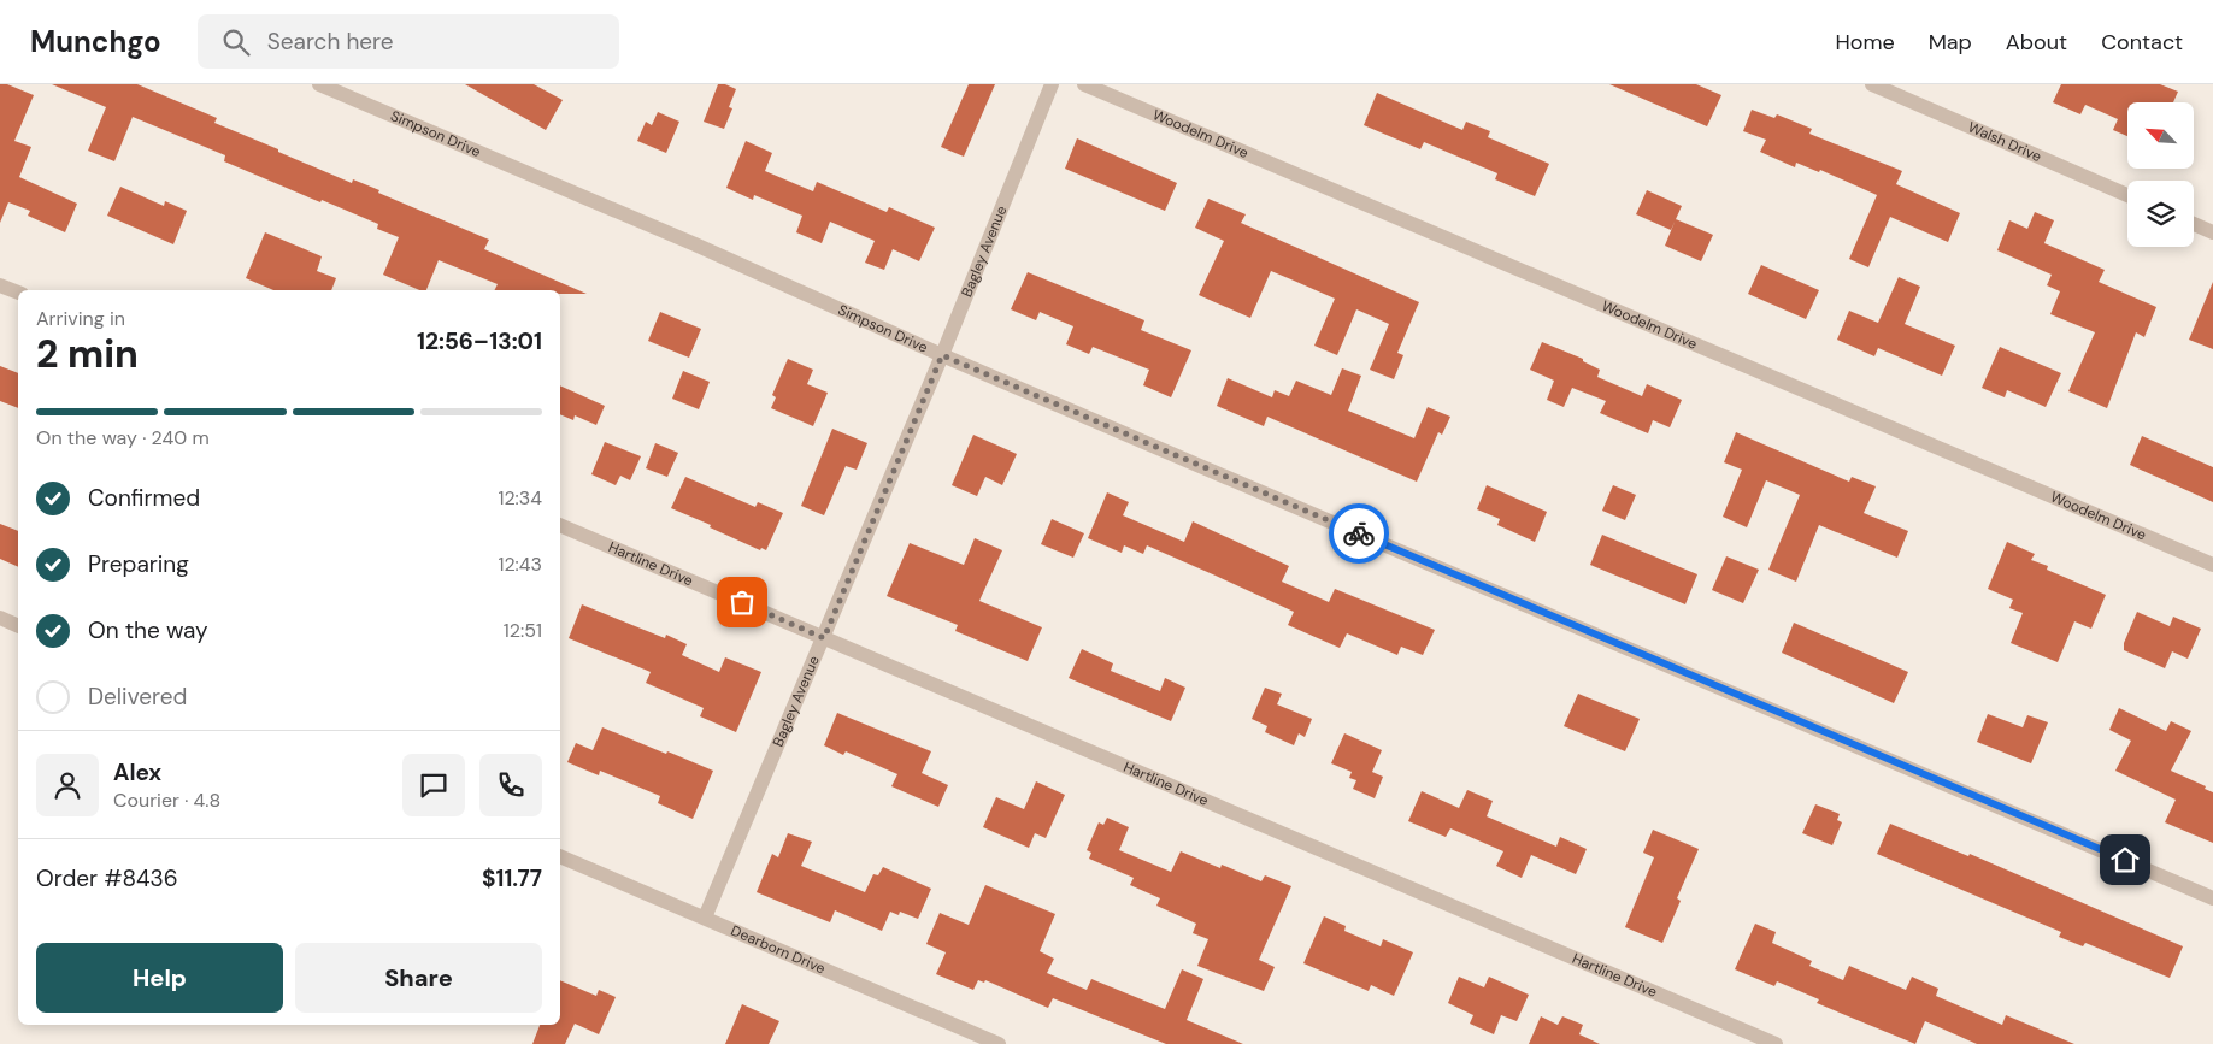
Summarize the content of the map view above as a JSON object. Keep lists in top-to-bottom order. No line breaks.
{"streets":{"street":["Woodelm Drive","Simpson Drive","Walsh Drive","Bagley Avenue","Hartline Drive","Dearborn Drive"]},"crossings":[["Simpson Drive","Bagley Avenue"],["Bagley Avenue","Hartline Drive"],["Bagley Avenue","Dearborn Drive"]],"north":"top left","page":{"header":"Munchgo","search":"Search here","nav":["Home","Map","About","Contact"],"heading":["2 min","Arriving in","12:56–13:01"],"panel":["Alex","Courier · 4.8","Order #8436","$11.77"],"bar":"On the way · 240 m","list":[["Confirmed","12:34"],["Preparing","12:43"],["On the way","12:51"],"Delivered"],"buttons":["Help","Share"]}}
